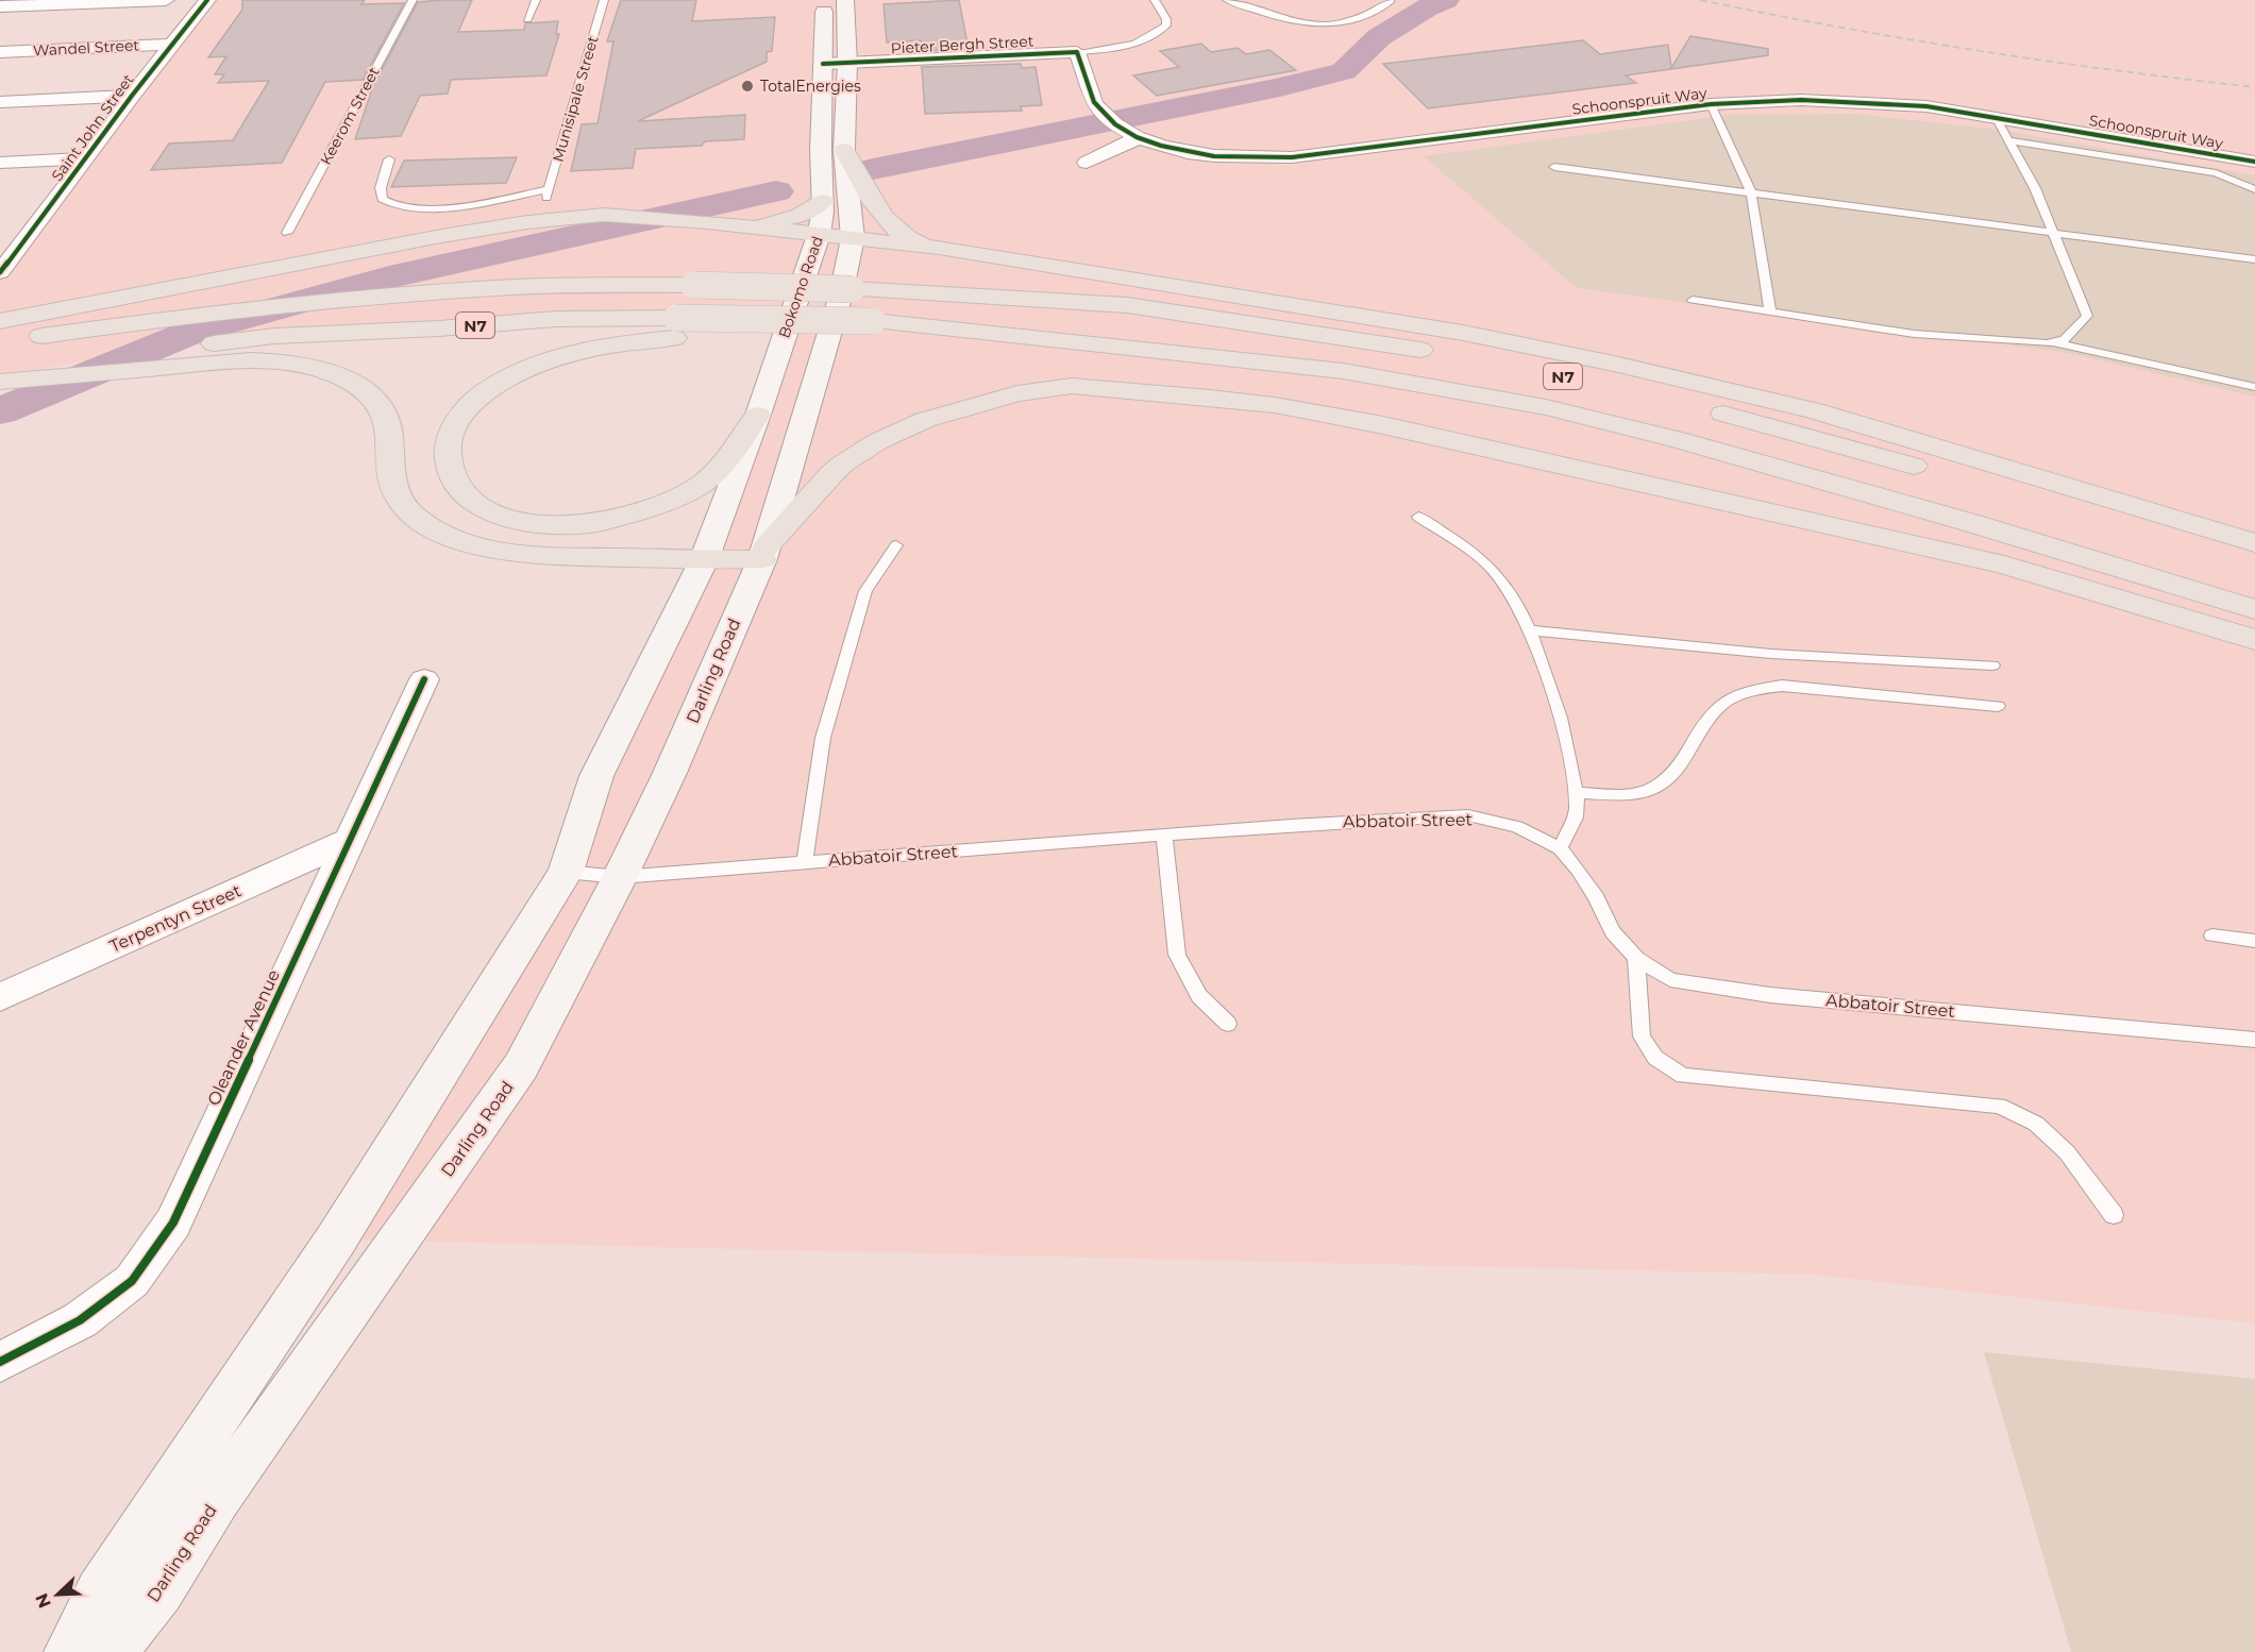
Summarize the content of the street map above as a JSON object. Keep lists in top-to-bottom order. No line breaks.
{"streets":{"highway":["N7"],"main road":["Bokomo Road","Darling Road"],"street":["Pieter Bergh Street","Wandel Street","Schoonspruit Way","Saint John Street","Terpentyn Street","Oleander Avenue"],"lane":["Munisipale Street","Keerom Street","Abbatoir Street"]},"crossings":[["Pieter Bergh Street","Schoonspruit Way"],["Pieter Bergh Street","Bokomo Road"],["Wandel Street","Saint John Street"],["Bokomo Road","Darling Road"],["Darling Road","Abbatoir Street"],["Terpentyn Street","Oleander Avenue"]],"places":["TotalEnergies"],"north":"bottom left"}
